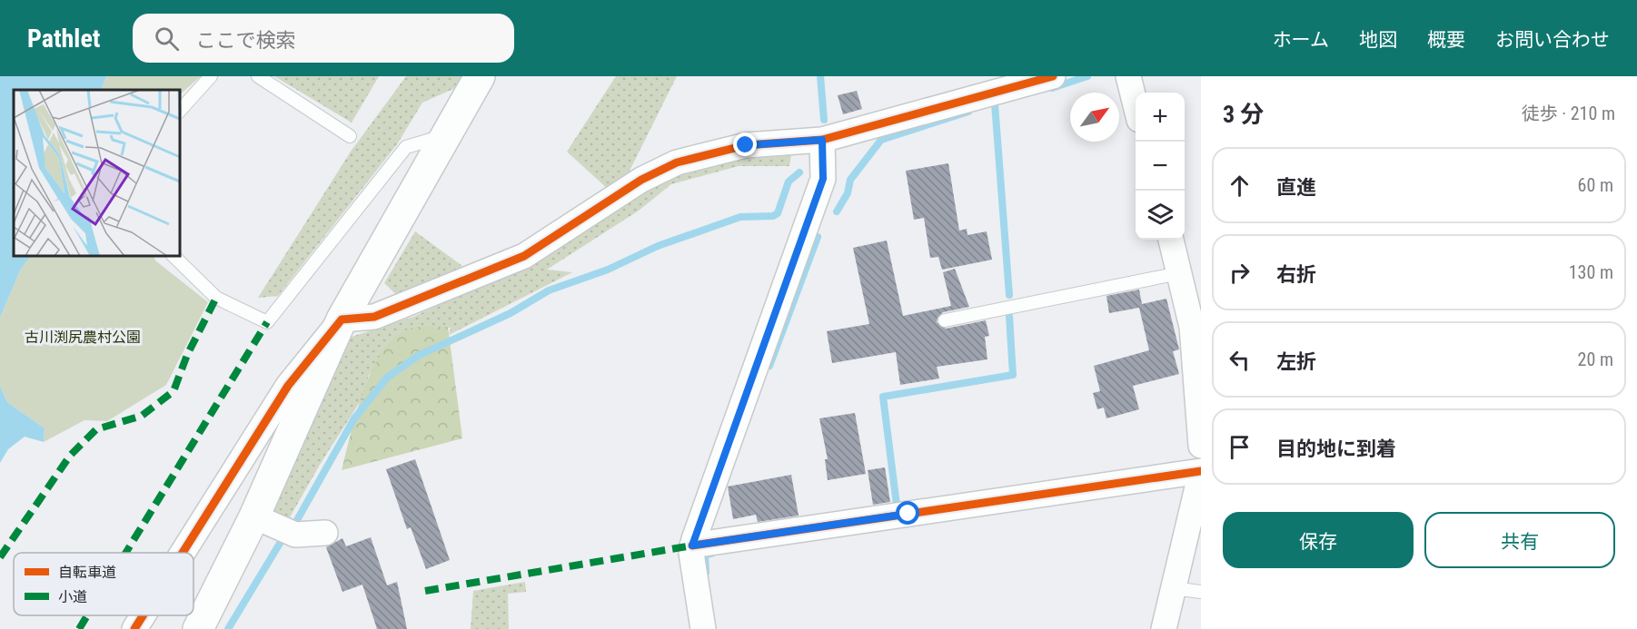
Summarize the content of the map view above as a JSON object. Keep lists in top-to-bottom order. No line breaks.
{"parks":["古川渕尻農村公園"],"legend":["自転車道","小道"],"north":"top right","page":{"header":"Pathlet","search":"ここで検索","nav":["ホーム","地図","概要","お問い合わせ"],"heading":["3 分","徒歩 · 210 m"],"map_buttons":["+","−"],"list":[["直進","60 m"],["右折","130 m"],["左折","20 m"],"目的地に到着"],"buttons":["保存","共有"]}}
